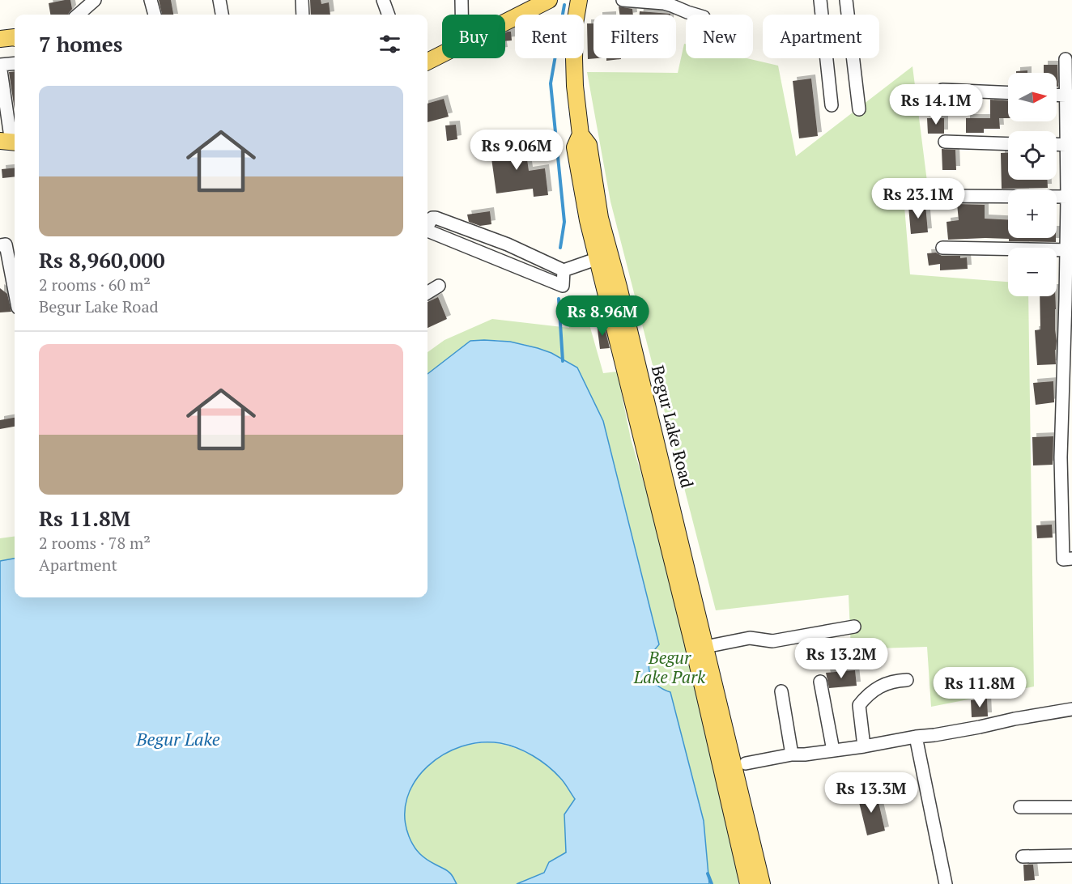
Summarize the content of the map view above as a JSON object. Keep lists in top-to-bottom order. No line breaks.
{"streets":{"main road":["Begur Lake Road"]},"water":["Begur Lake"],"parks":["Begur Lake Park"],"north":"right","page":{"chip":["Buy","Rent","Filters","New","Apartment"],"heading":"7 homes","map_buttons":["+","−"],"list":[{"name":"Rs 8,960,000","note":"2 rooms · 60 m² · Begur Lake Road"},{"name":"Rs 11.8M","note":"2 rooms · 78 m² · Apartment"}],"price":["Rs 14.1M","Rs 9.06M","Rs 23.1M","Rs 8.96M","Rs 13.2M","Rs 11.8M","Rs 13.3M"]}}
